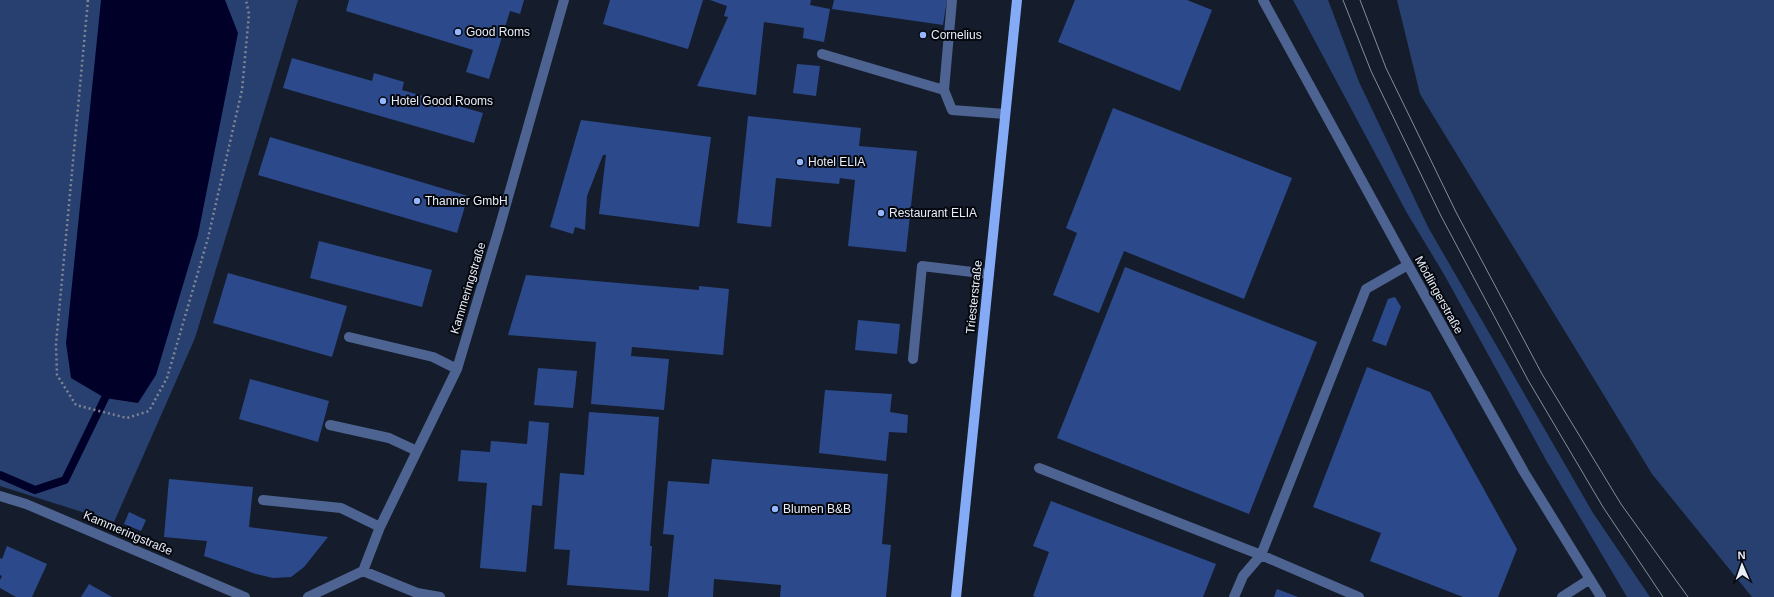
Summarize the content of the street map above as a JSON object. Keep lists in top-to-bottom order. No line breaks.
{"streets":{"main road":["Triesterstraße"],"street":["Kammeringstraße","Mödlingerstraße"]},"places":["Good Roms","Cornelius","Hotel Good Rooms","Hotel ELIA","Thanner GmbH","Restaurant ELIA","Blumen B&B"],"north":"top"}
